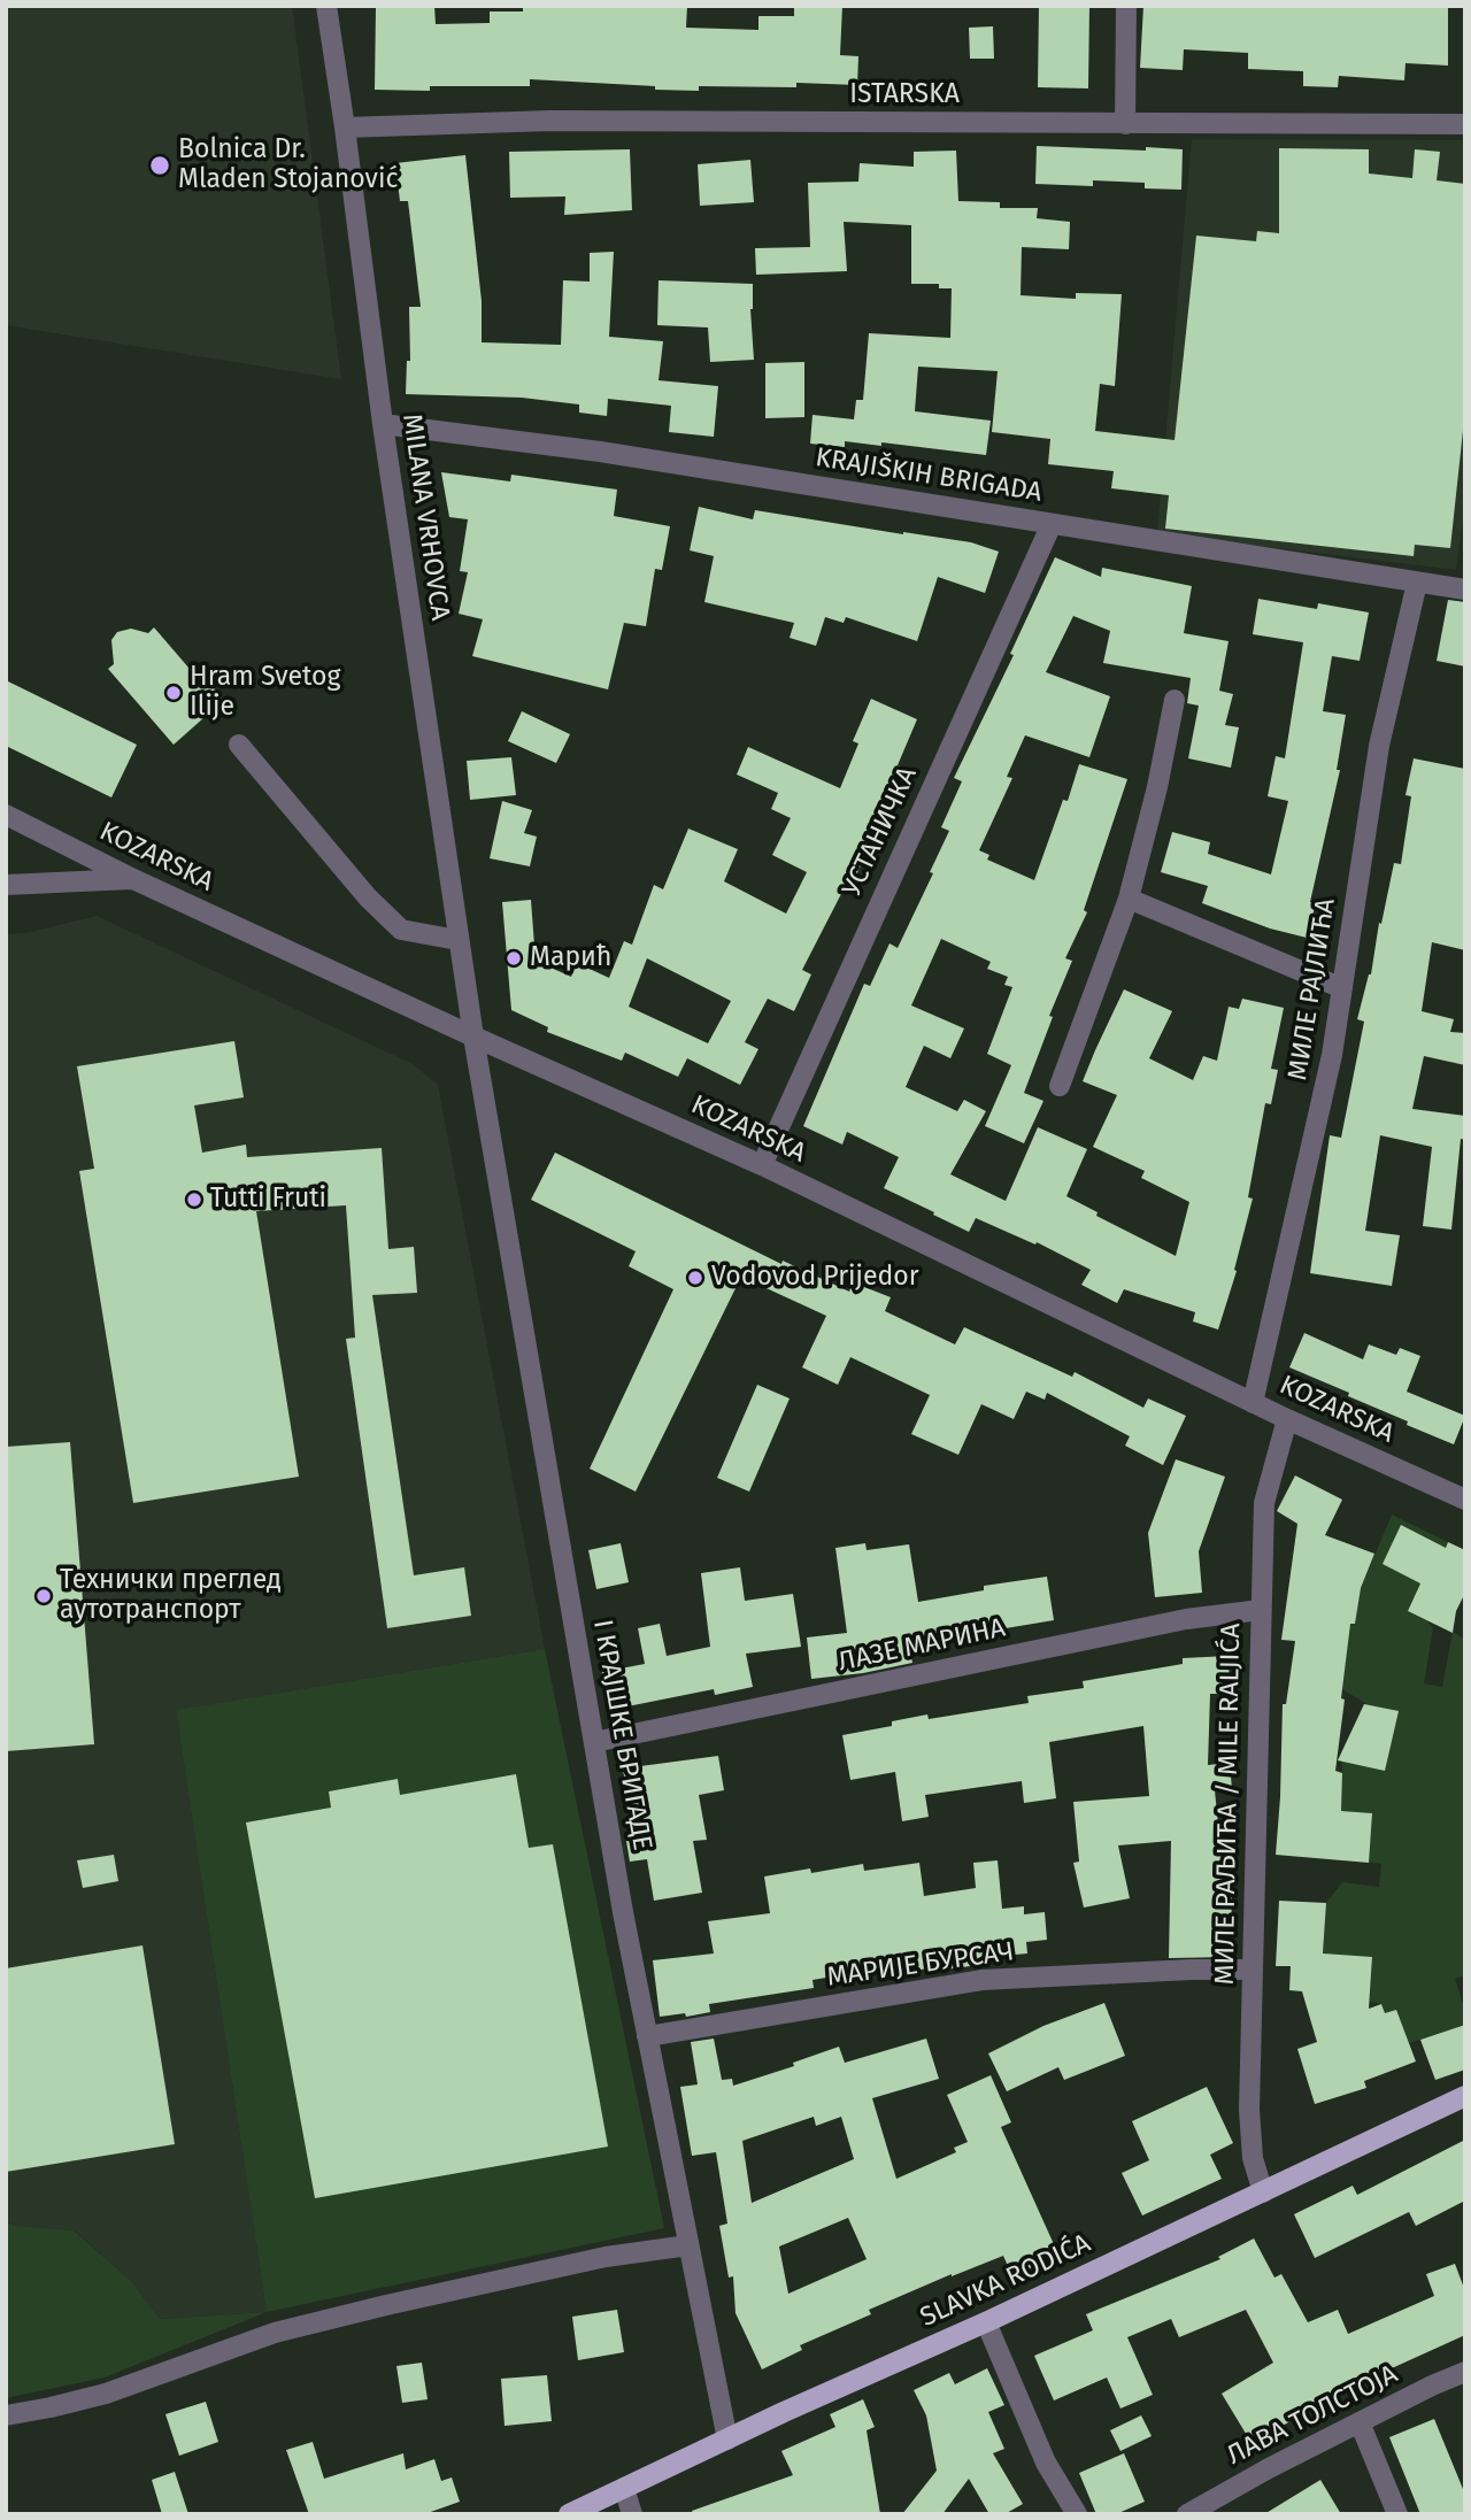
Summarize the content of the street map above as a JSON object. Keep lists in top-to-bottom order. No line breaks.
{"streets":{"main road":["SLAVKA RODIĆA"],"street":["ISTARSKA","KRAJIŠKIH BRIGADA","MILANA VRHOVCA","УСТАНИЧКА","KOZARSKA","МИЛЕ РАЈЛИЋА","ЛАЗЕ МАРИНА","I КРАЈШКЕ БРИГАДЕ","МИЛЕ РАЉИЋА / MILE RALJIĆA","МАРИЈЕ БУРСАЧ","ЛАВА ТОЛСТОЈА"]},"crossings":[["ISTARSKA","MILANA VRHOVCA"],["KRAJIŠKIH BRIGADA","MILANA VRHOVCA"],["KRAJIŠKIH BRIGADA","УСТАНИЧКА"],["KRAJIŠKIH BRIGADA","МИЛЕ РАЈЛИЋА"],["MILANA VRHOVCA","KOZARSKA"],["MILANA VRHOVCA","I КРАЈШКЕ БРИГАДЕ"],["УСТАНИЧКА","KOZARSKA"],["KOZARSKA","МИЛЕ РАЈЛИЋА"],["KOZARSKA","I КРАЈШКЕ БРИГАДЕ"],["KOZARSKA","МИЛЕ РАЉИЋА / MILE RALJIĆA"],["ЛАЗЕ МАРИНА","I КРАЈШКЕ БРИГАДЕ"],["ЛАЗЕ МАРИНА","МИЛЕ РАЉИЋА / MILE RALJIĆA"],["I КРАЈШКЕ БРИГАДЕ","МАРИЈЕ БУРСАЧ"],["I КРАЈШКЕ БРИГАДЕ","SLAVKA RODIĆA"],["МИЛЕ РАЉИЋА / MILE RALJIĆA","МАРИЈЕ БУРСАЧ"],["МИЛЕ РАЉИЋА / MILE RALJIĆA","SLAVKA RODIĆA"]],"places":["Bolnica Dr. Mladen Stojanović","Hram Svetog Ilije","Марић","Tutti Fruti","Vodovod Prijedor","Технички преглед аутотранспорт"]}
